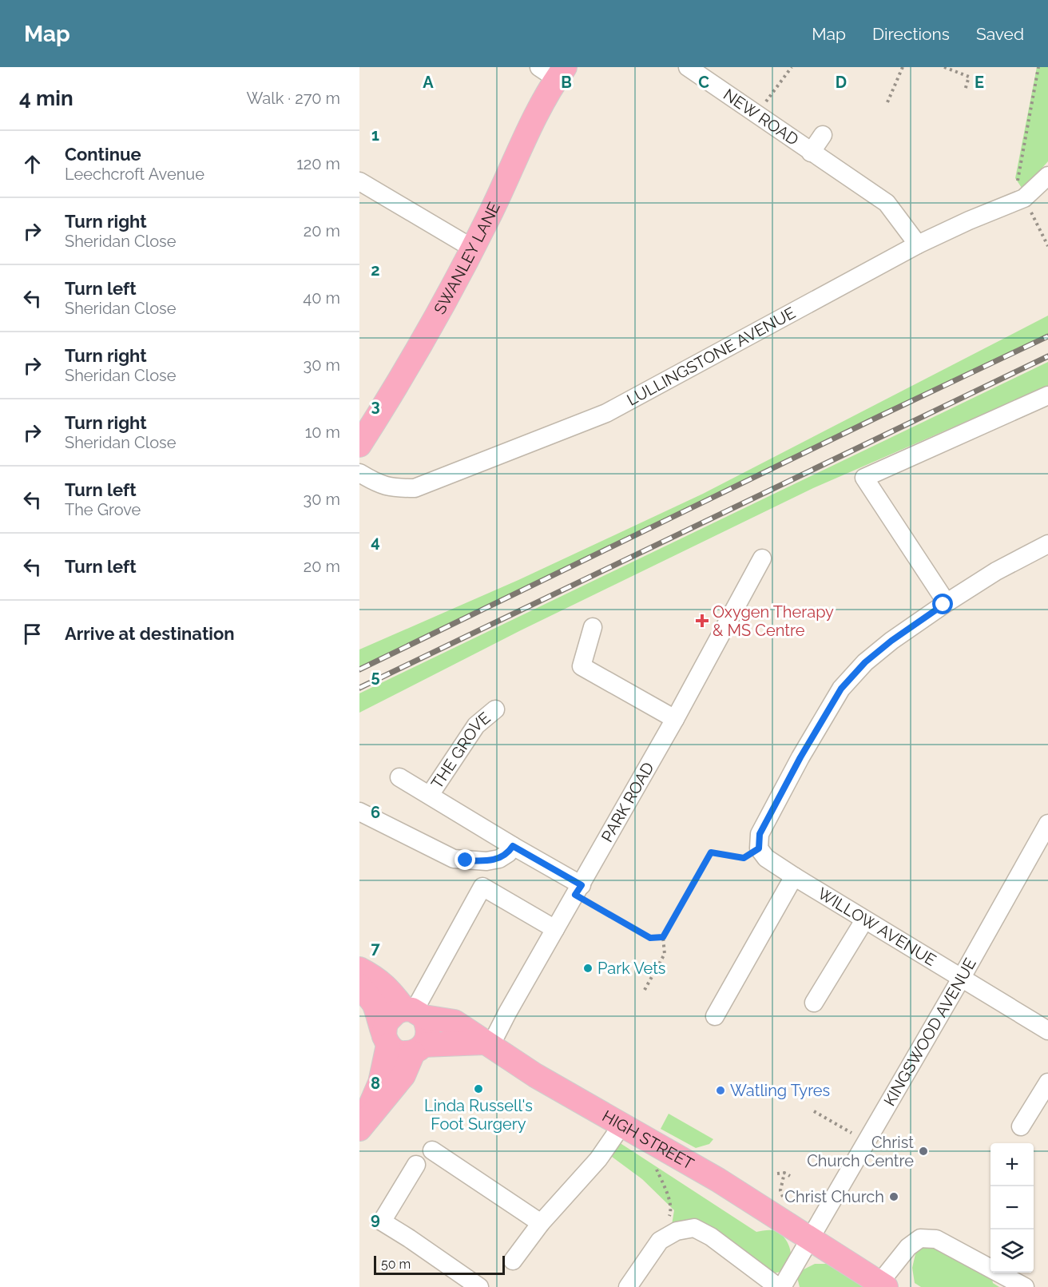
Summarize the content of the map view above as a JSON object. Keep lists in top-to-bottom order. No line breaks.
{"streets":{"main road":["SWANLEY LANE","HIGH STREET"],"street":["NEW ROAD","LULLINGSTONE AVENUE","THE GROVE","PARK ROAD","WILLOW AVENUE","KINGSWOOD AVENUE"]},"crossings":[["NEW ROAD","LULLINGSTONE AVENUE"],["THE GROVE","PARK ROAD"],["PARK ROAD","HIGH STREET"],["WILLOW AVENUE","KINGSWOOD AVENUE"],["KINGSWOOD AVENUE","HIGH STREET"]],"places":{"health":["Oxygen Therapy & MS Centre"],"other":["Park Vets","Linda Russell's Foot Surgery","Watling Tyres","Christ Church Centre","Christ Church"]},"scale_bar":"50 m","page":{"header":"Map","nav":["Map","Directions","Saved"],"heading":["4 min","Walk · 270 m"],"list":[["Continue","Leechcroft Avenue","120 m"],["Turn right","Sheridan Close","20 m"],["Turn left","Sheridan Close","40 m"],["Turn right","Sheridan Close","30 m"],["Turn right","Sheridan Close","10 m"],["Turn left","The Grove","30 m"],["Turn left","20 m"],"Arrive at destination"],"map_buttons":["+","−"],"scale":"50 m"},"grid":{"columns":["A","B","C","D","E"],"rows":["1","2","3","4","5","6","7","8","9"]}}
